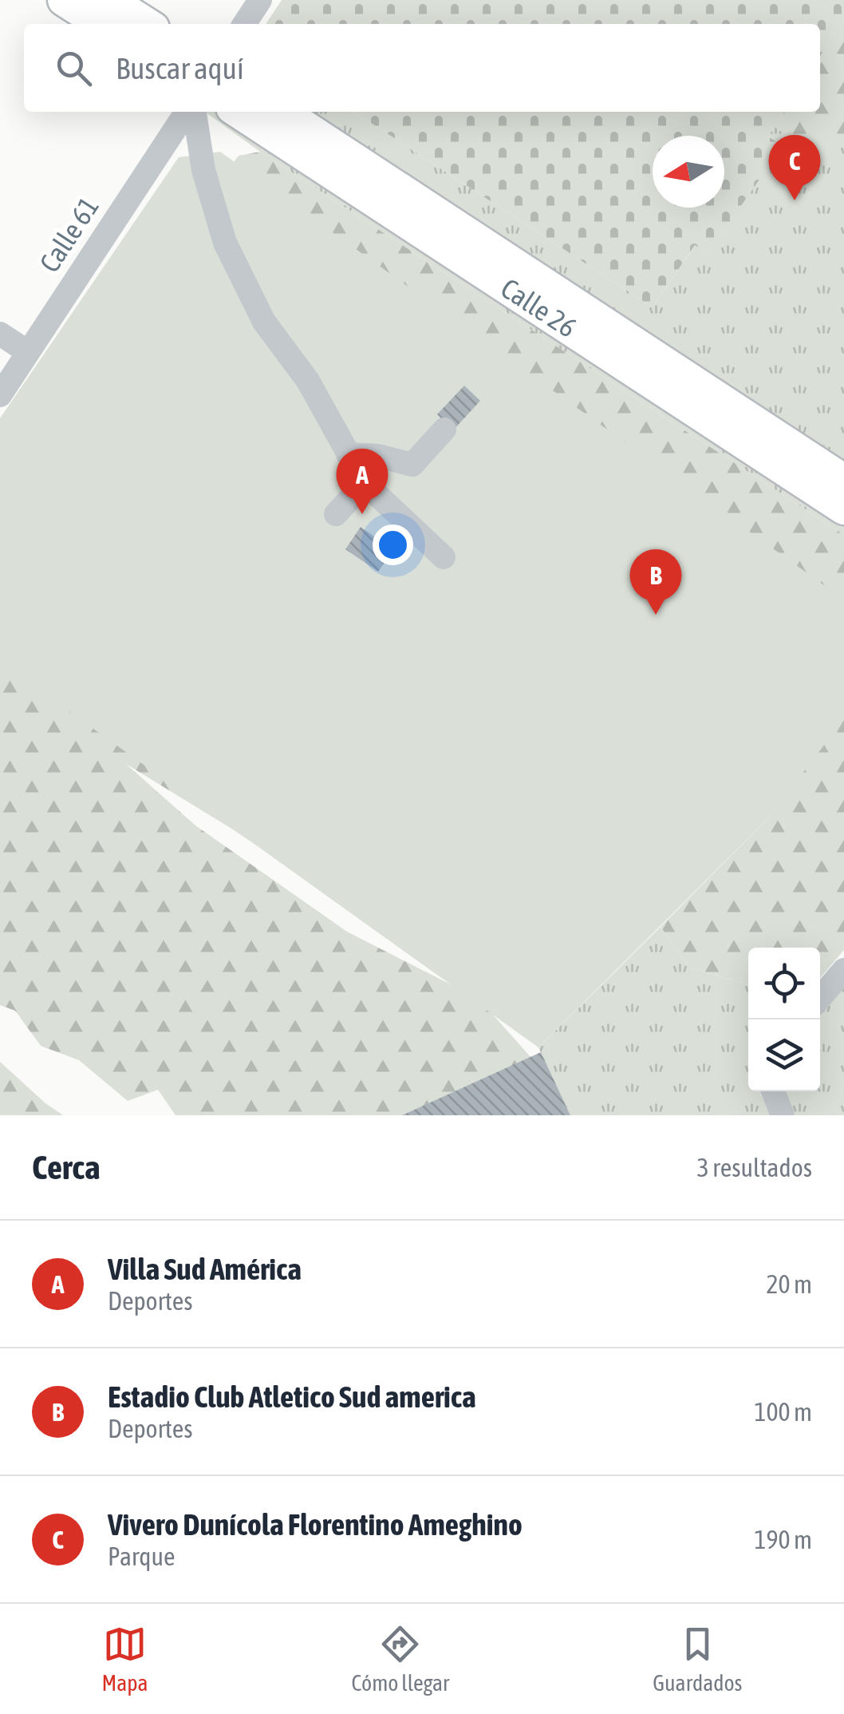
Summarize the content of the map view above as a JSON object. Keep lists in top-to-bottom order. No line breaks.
{"streets":{"main road":["Calle 26"],"street":["Calle 61"]},"north":"left","page":{"search":"Buscar aquí","pins":["C","A","B"],"heading":["Cerca","3 resultados"],"list":[{"mark":"A","name":"Villa Sud América","note":"Deportes","value":"20 m"},{"mark":"B","name":"Estadio Club Atletico Sud america","note":"Deportes","value":"100 m"},{"mark":"C","name":"Vivero Dunícola Florentino Ameghino","note":"Parque","value":"190 m"}],"nav":["Mapa","Cómo llegar","Guardados"]}}
